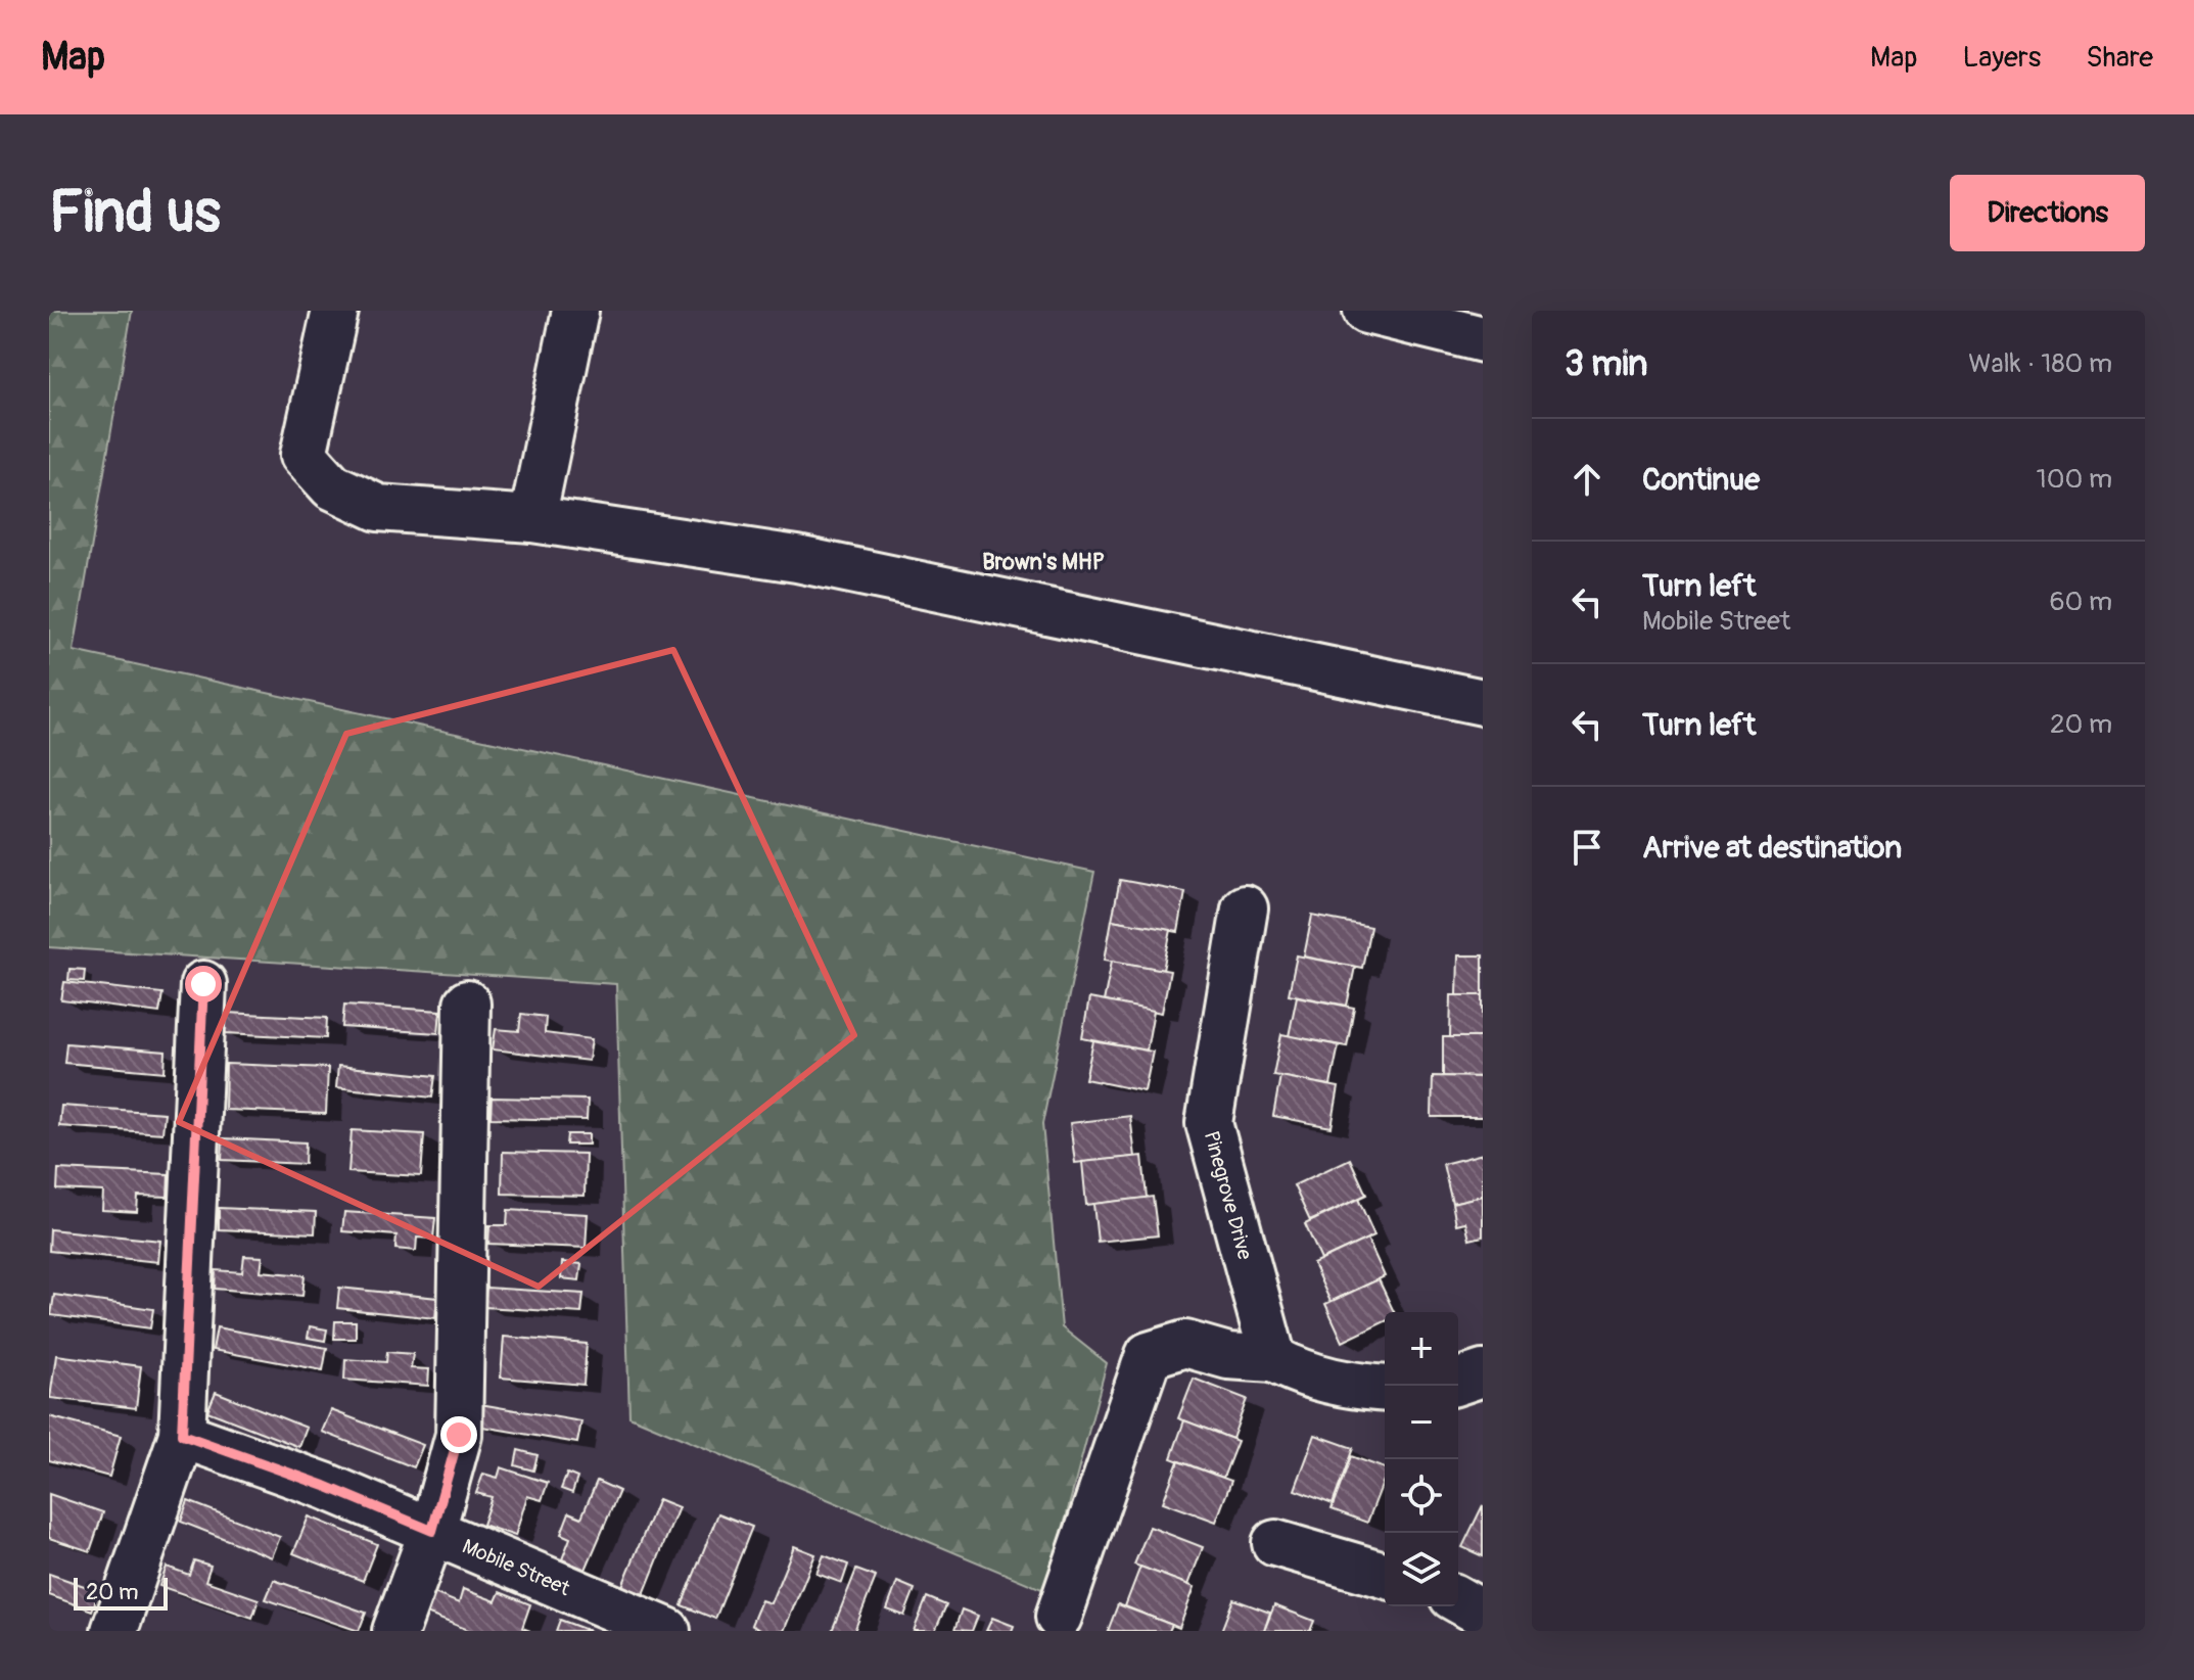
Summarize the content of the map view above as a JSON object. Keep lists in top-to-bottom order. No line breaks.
{"streets":{"street":["Pinegrove Drive","Mobile Street"]},"districts":["Brown's MHP"],"scale_bar":"20 m","page":{"header":"Map","nav":["Map","Layers","Share"],"buttons":"Directions","title":"Find us","heading":["3 min","Walk · 180 m"],"list":[["Continue","100 m"],["Turn left","Mobile Street","60 m"],["Turn left","20 m"],"Arrive at destination"],"map_buttons":["+","−"],"scale":"20 m"}}
